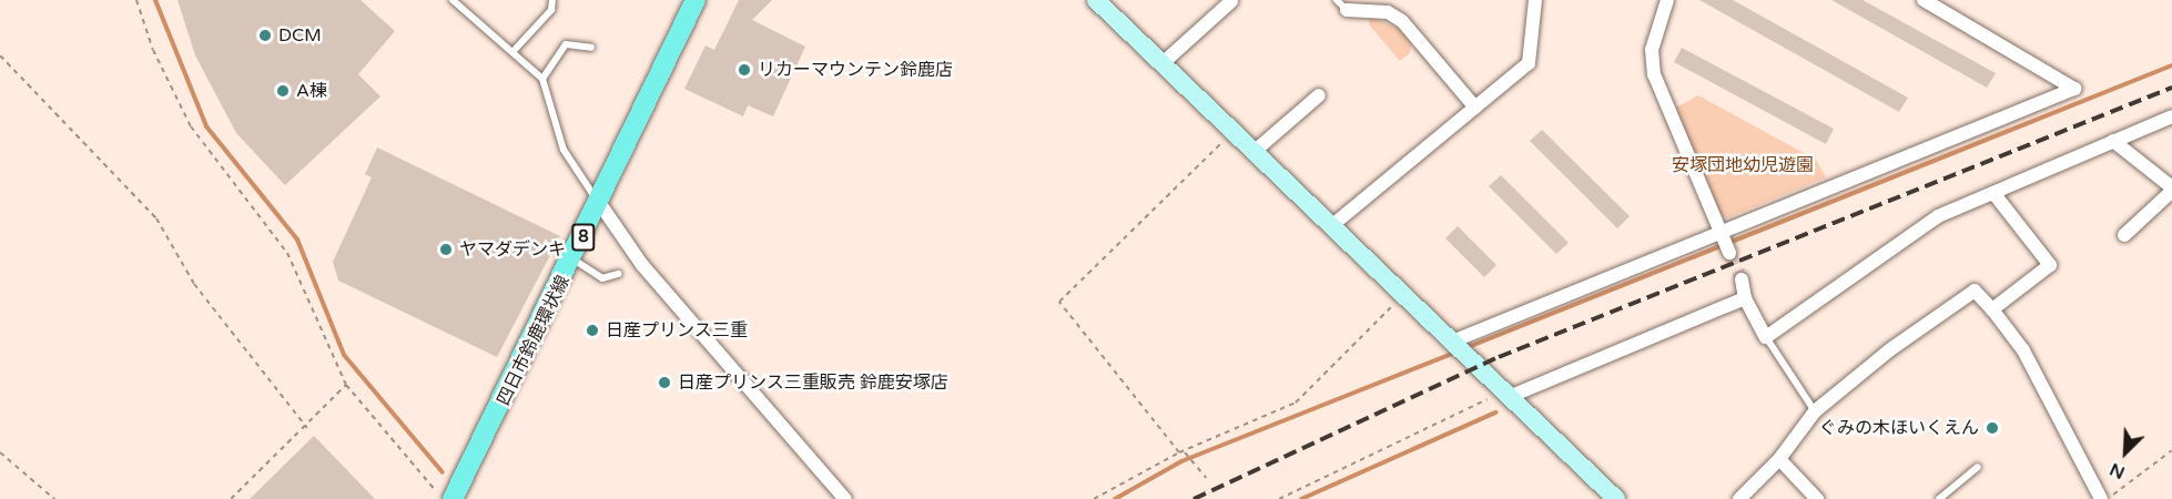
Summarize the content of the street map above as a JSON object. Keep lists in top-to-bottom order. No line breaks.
{"streets":{"main road":["8","四日市鈴鹿環状線"]},"parks":["安塚団地幼児遊園"],"places":["DCM","リカーマウンテン鈴鹿店","A棟","ヤマダデンキ","日産プリンス三重","日産プリンス三重販売 鈴鹿安塚店","ぐみの木ほいくえん"],"north":"bottom left"}
